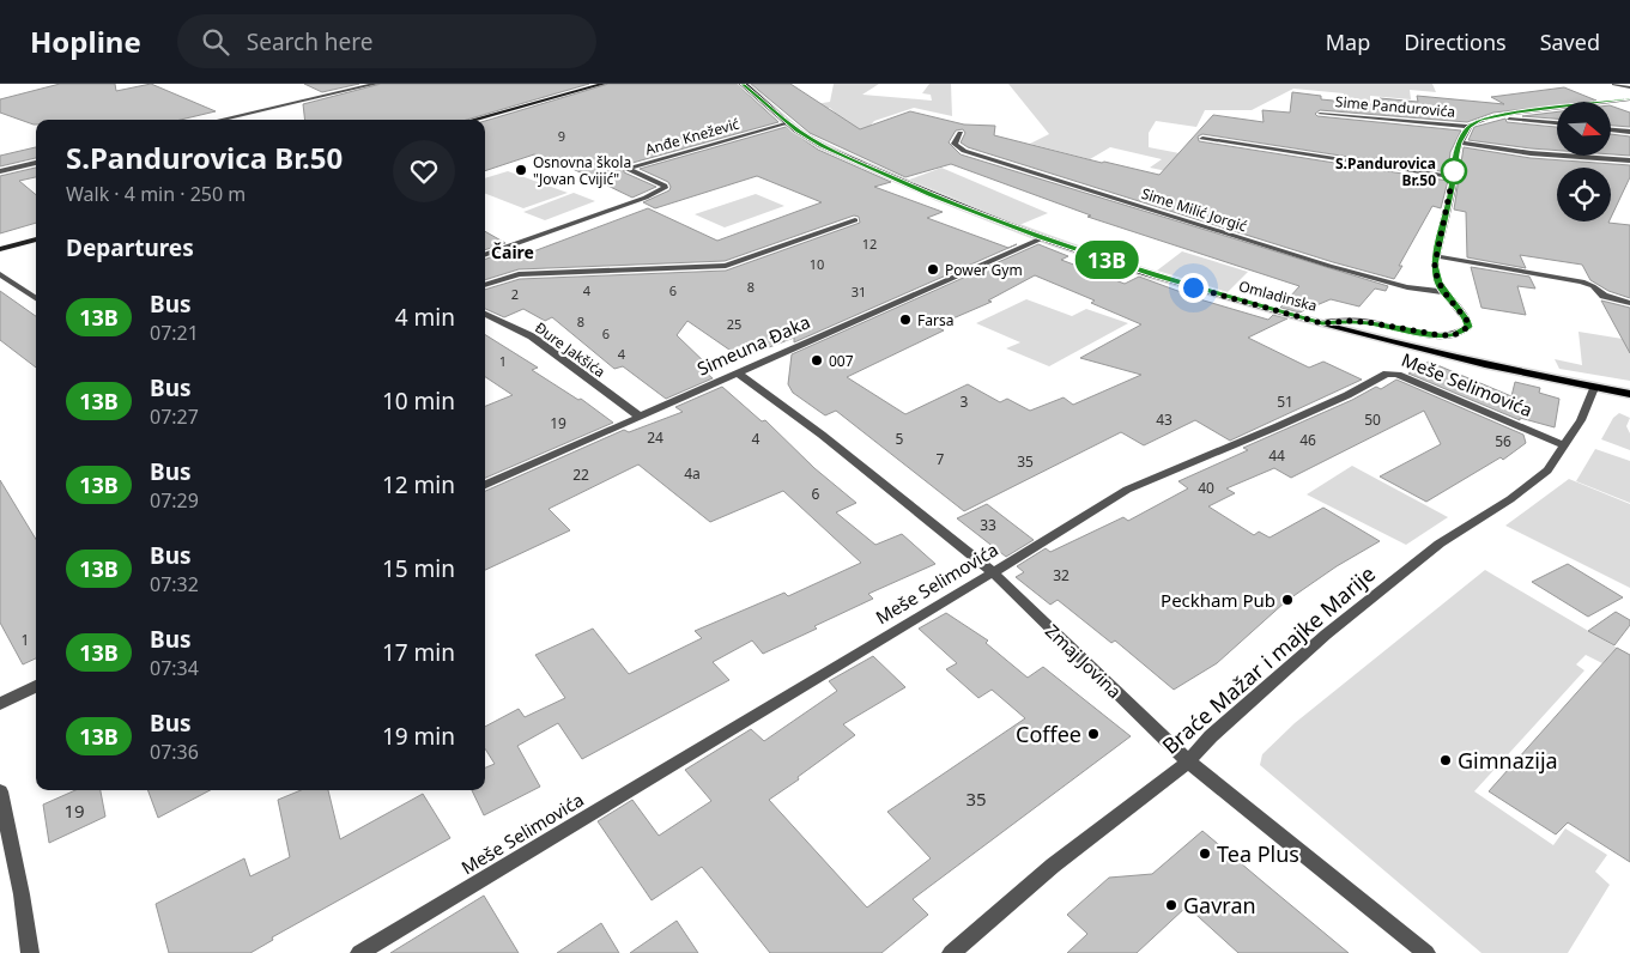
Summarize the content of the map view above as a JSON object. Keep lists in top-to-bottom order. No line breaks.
{"streets":{"main road":["Omladinska"],"street":["Sime Pandurovića","Anđe Knežević","Sime Milić Jorgić","Simeuna Đaka","Đure Jakšića","Meše Selimovića","Braće Mažar i majke Marije","Zmaj Jovina"]},"crossings":[["Sime Pandurovića","Sime Milić Jorgić"],["Sime Pandurovića","Omladinska"],["Anđe Knežević","Omladinska"],["Omladinska","Simeuna Đaka"],["Omladinska","Braće Mažar i majke Marije"],["Simeuna Đaka","Đure Jakšića"],["Simeuna Đaka","Zmaj Jovina"],["Meše Selimovića","Braće Mažar i majke Marije"],["Meše Selimovića","Zmaj Jovina"],["Braće Mažar i majke Marije","Zmaj Jovina"]],"districts":["Čaire"],"places":["Osnovna škola \"Jovan Cvijić\"","S.Pandurovica Br.50","Power Gym","Farsa","007","Peckham Pub","Coffee","Gimnazija","Tea Plus","Gavran"],"lines":["bus line 13B"],"house_numbers":["9","12","10","8","4","6","31","2","8","25","6","4","1","3","51","43","50","19","24","4","5","46","56","44","7","35","4a","22","40","6","33","32","1","35","19"],"north":"right","page":{"header":"Hopline","search":"Search here","nav":["Map","Directions","Saved"],"on_map":"13B","heading":[["S.Pandurovica Br.50","Walk · 4 min · 250 m"],"Departures"],"list":[{"mark":"13B","name":"Bus","note":"07:21","value":"4 min"},{"mark":"13B","name":"Bus","note":"07:27","value":"10 min"},{"mark":"13B","name":"Bus","note":"07:29","value":"12 min"},{"mark":"13B","name":"Bus","note":"07:32","value":"15 min"},{"mark":"13B","name":"Bus","note":"07:34","value":"17 min"},{"mark":"13B","name":"Bus","note":"07:36","value":"19 min"}]}}
